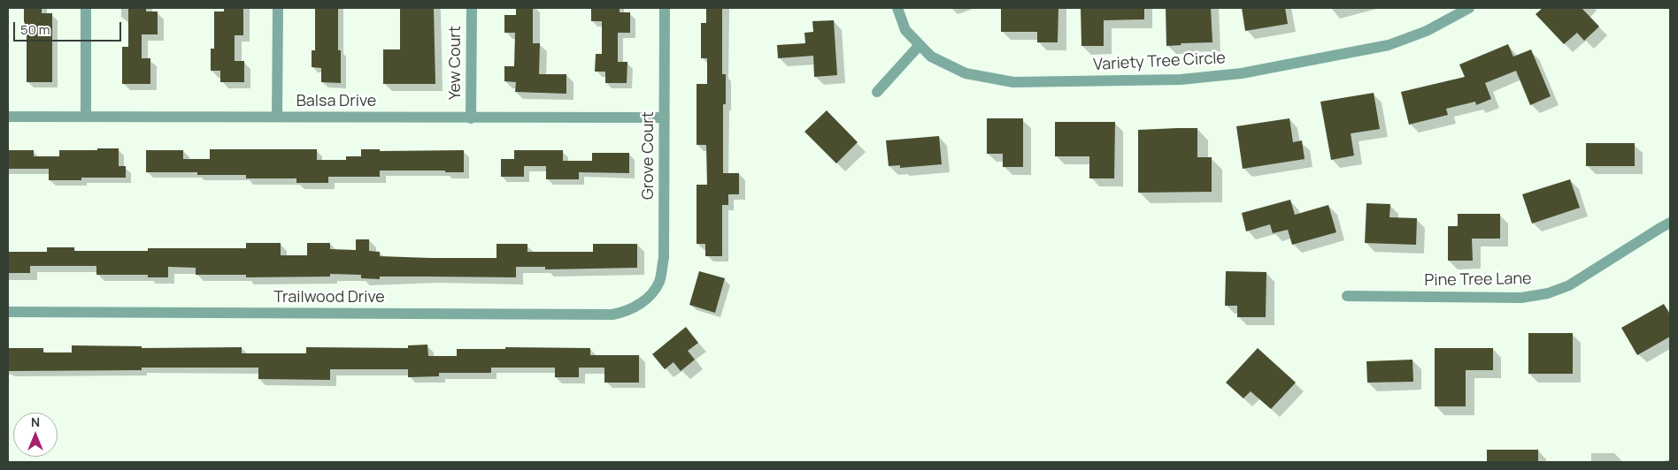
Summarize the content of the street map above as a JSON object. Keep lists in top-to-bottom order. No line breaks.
{"streets":{"street":["Variety Tree Circle","Yew Court","Balsa Drive","Grove Court","Pine Tree Lane","Trailwood Drive"]},"crossings":[["Yew Court","Balsa Drive"],["Balsa Drive","Grove Court"],["Grove Court","Trailwood Drive"]],"scale_bar":"50 m","north":"top"}
